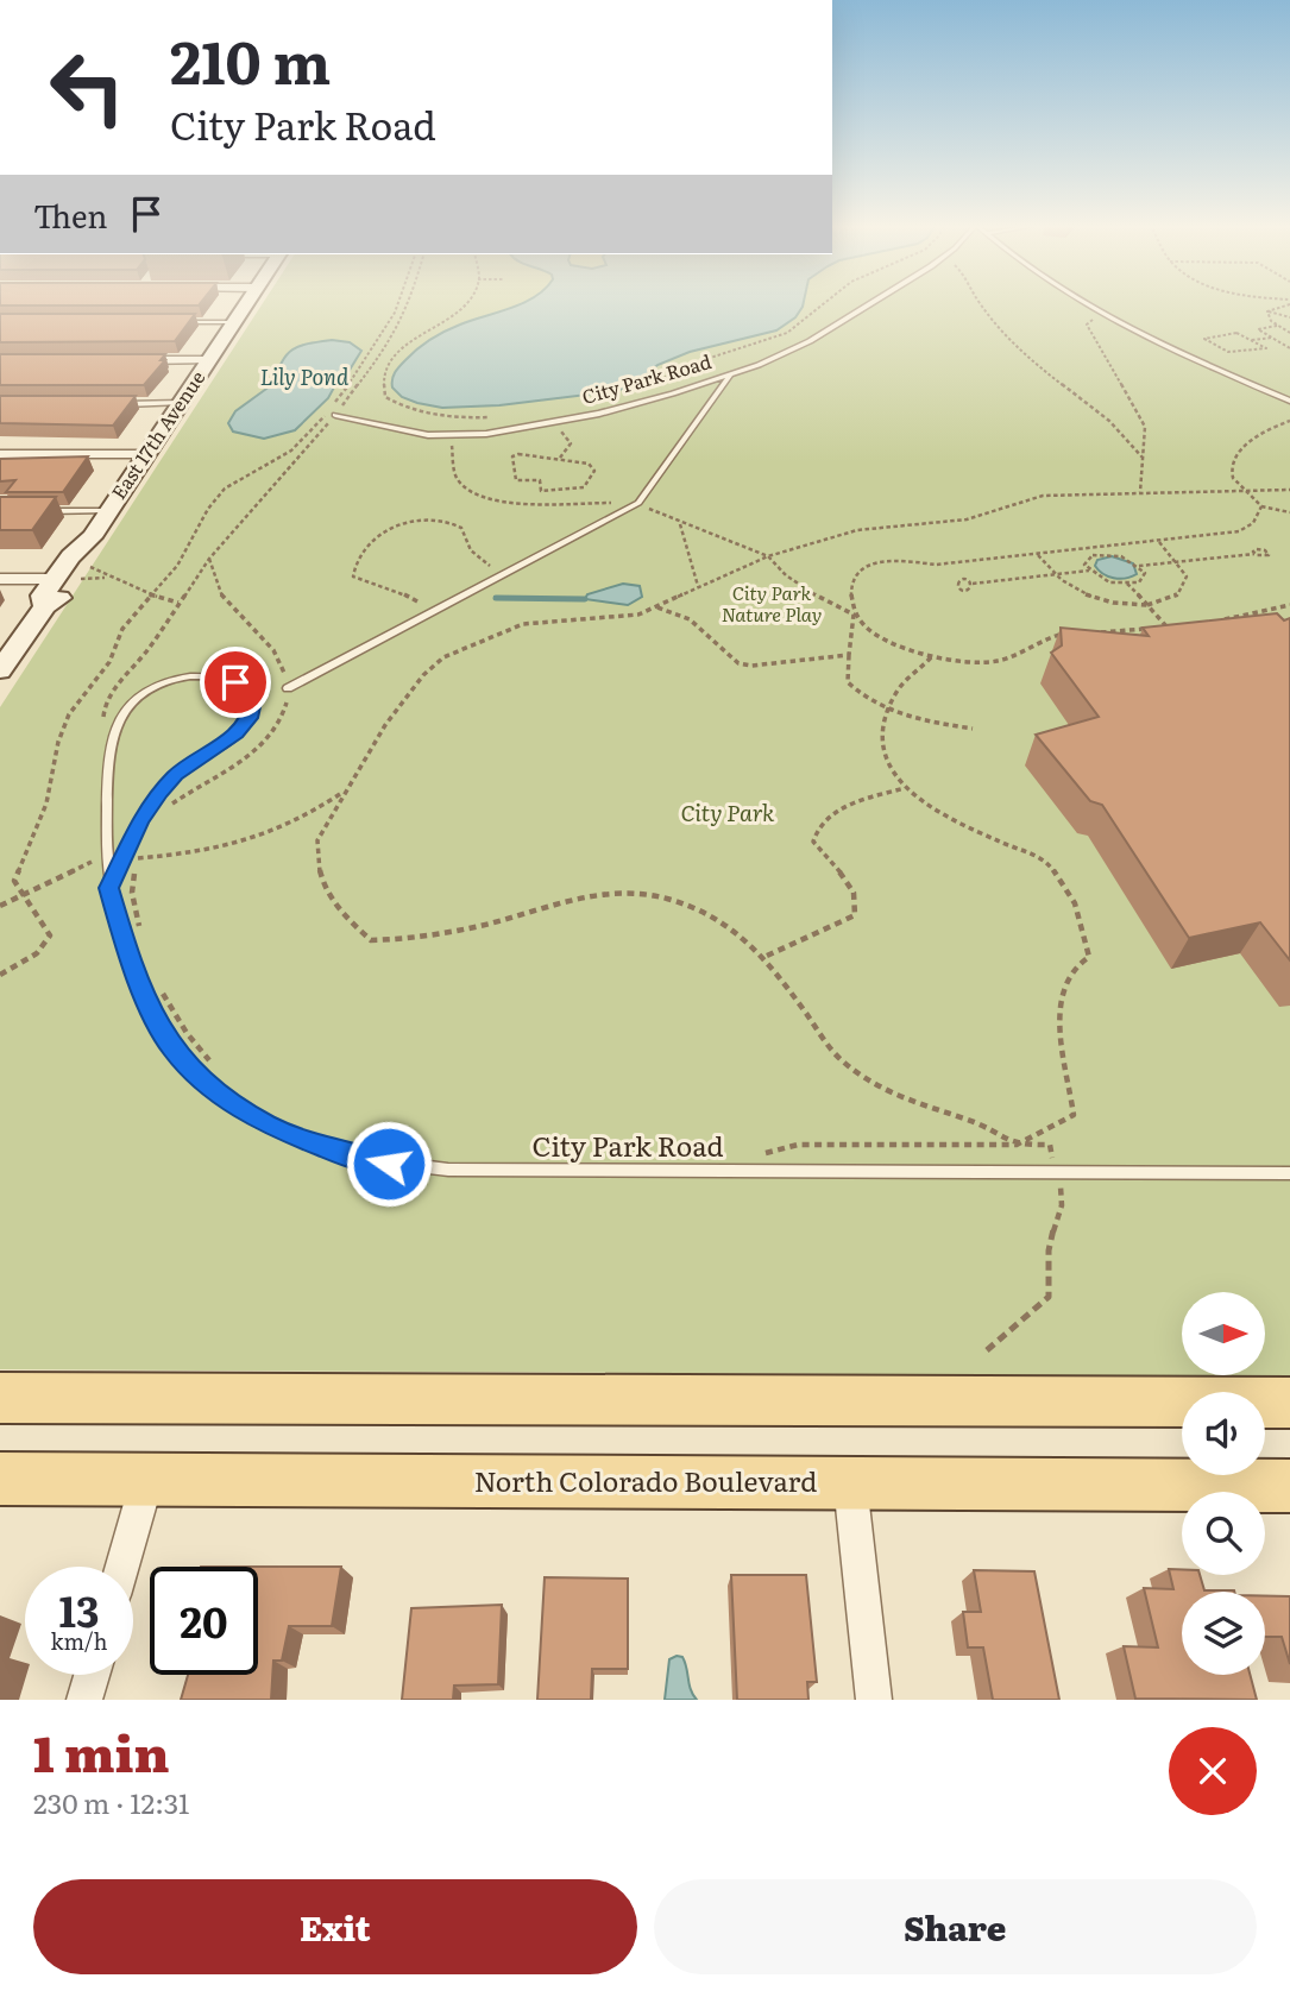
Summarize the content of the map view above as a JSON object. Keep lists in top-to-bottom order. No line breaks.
{"streets":{"main road":["East 17th Avenue","North Colorado Boulevard"],"lane":["City Park Road"]},"water":["Lily Pond"],"parks":["City Park Nature Play","City Park"],"north":"right","page":{"turn":["210 m","City Park Road"],"then":"Then","speed":"13 km/h","limit":"20","heading":["1 min","230 m · 12:31"],"buttons":["Exit","Share"]}}
